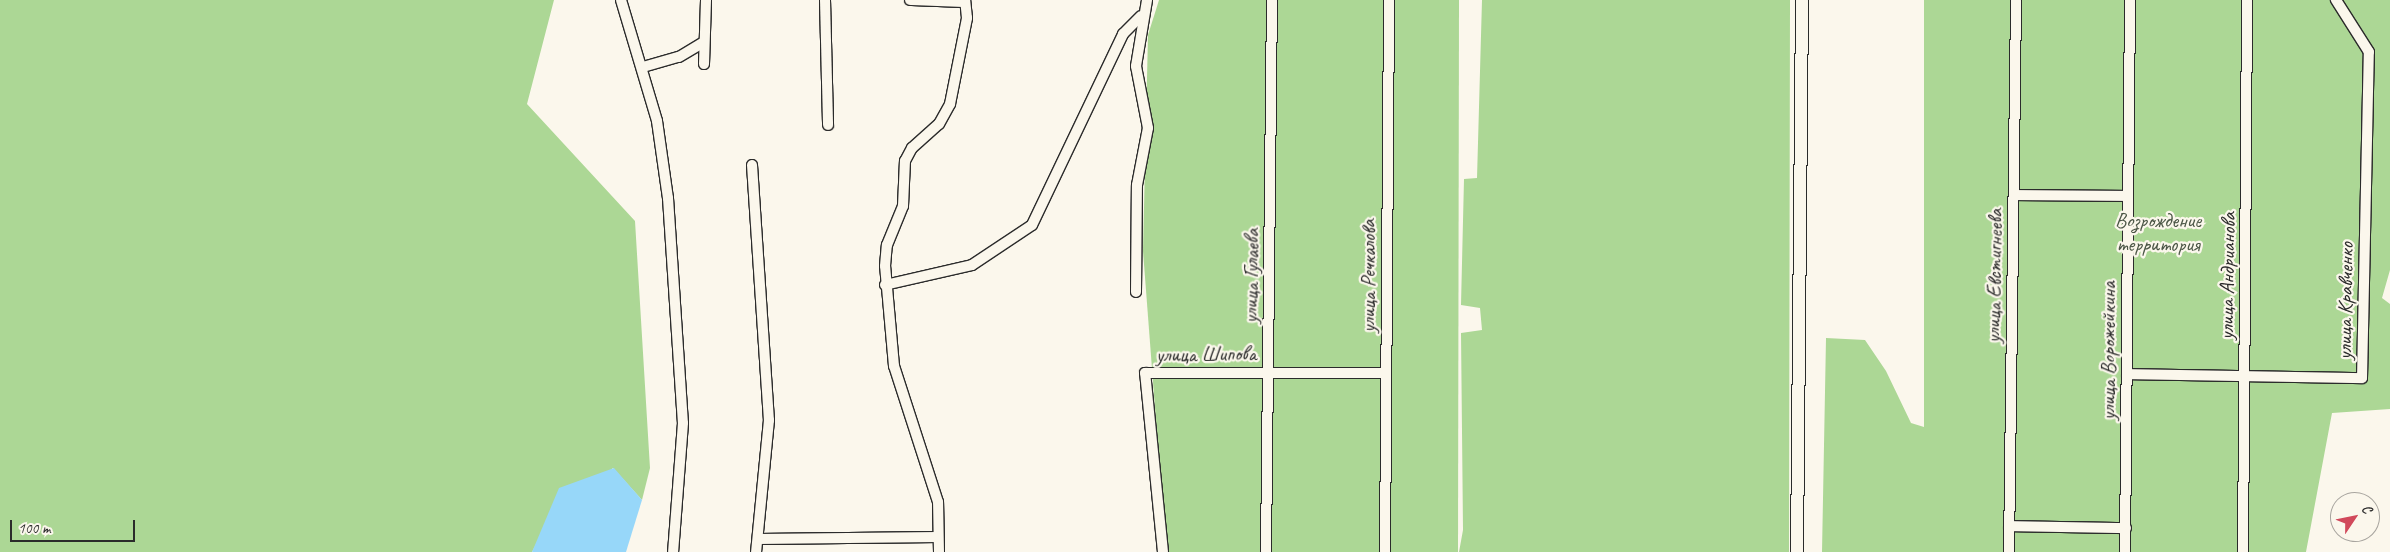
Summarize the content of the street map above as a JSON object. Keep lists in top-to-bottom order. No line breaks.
{"streets":{"street":["улица Гулаева","улица Речкалова","улица Евстигнеева","улица Андрианова","улица Кравченко","улица Ворожейкина","улица Шипова"]},"crossings":[["улица Гулаева","улица Шипова"],["улица Речкалова","улица Шипова"],["улица Андрианова","улица Кравченко"],["улица Кравченко","улица Ворожейкина"]],"parks":["Возрождение территория"],"scale_bar":"100 m","north":"top right"}
